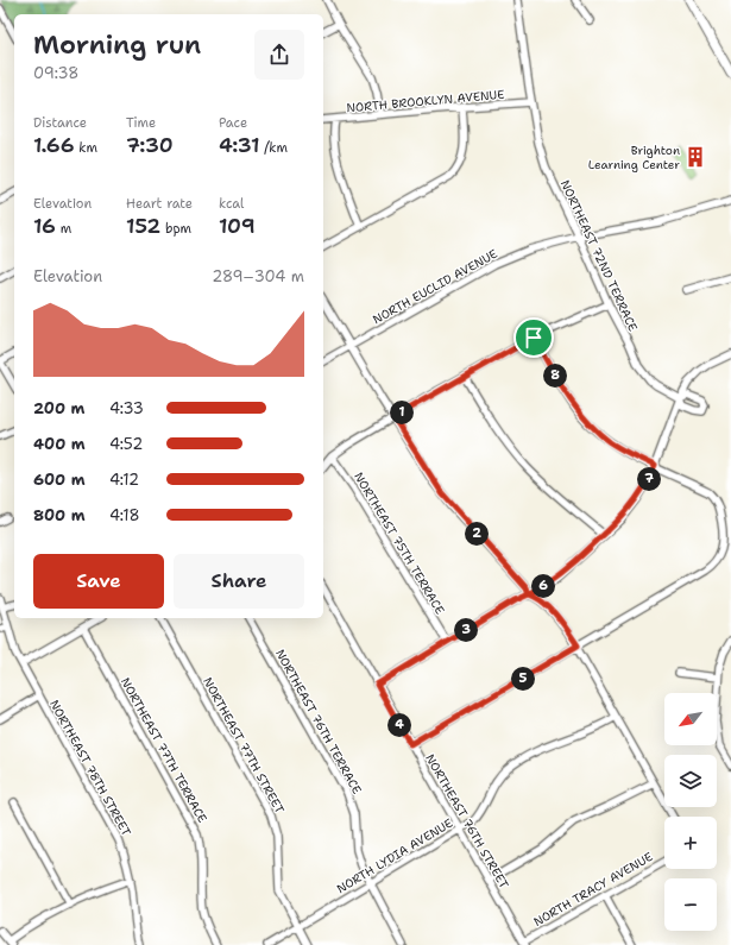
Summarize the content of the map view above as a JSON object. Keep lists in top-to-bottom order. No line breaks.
{"streets":{"street":["NORTH BROOKLYN AVENUE","NORTHEAST 72ND TERRACE","NORTH EUCLID AVENUE","NORTHEAST 75TH TERRACE","NORTHEAST 76TH TERRACE","NORTHEAST 77TH STREET","NORTHEAST 77TH TERRACE","NORTHEAST 78TH STREET","NORTHEAST 76TH STREET","NORTH LYDIA AVENUE","NORTH TRACY AVENUE"]},"crossings":[["NORTH BROOKLYN AVENUE","NORTHEAST 72ND TERRACE"],["NORTHEAST 72ND TERRACE","NORTH EUCLID AVENUE"],["NORTHEAST 76TH TERRACE","NORTH LYDIA AVENUE"],["NORTHEAST 77TH STREET","NORTH LYDIA AVENUE"],["NORTHEAST 76TH STREET","NORTH LYDIA AVENUE"],["NORTHEAST 76TH STREET","NORTH TRACY AVENUE"]],"places":{"building":["Brighton Learning Center"]},"north":"bottom left","page":{"heading":["Morning run","09:38"],"stats":[["Distance","1.66 km"],["Time","7:30"],["Pace","4:31 /km"],["Elevation","16 m"],["Heart rate","152 bpm"],["kcal","109"]],"chart":["Elevation","289–304 m"],"pins":["8","1","7","2","6","3","5","4"],"list":[{"name":"200 m","note":"4:33"},{"name":"400 m","note":"4:52"},{"name":"600 m","note":"4:12"},{"name":"800 m","note":"4:18"}],"buttons":["Save","Share"],"map_buttons":["+","−"]}}
